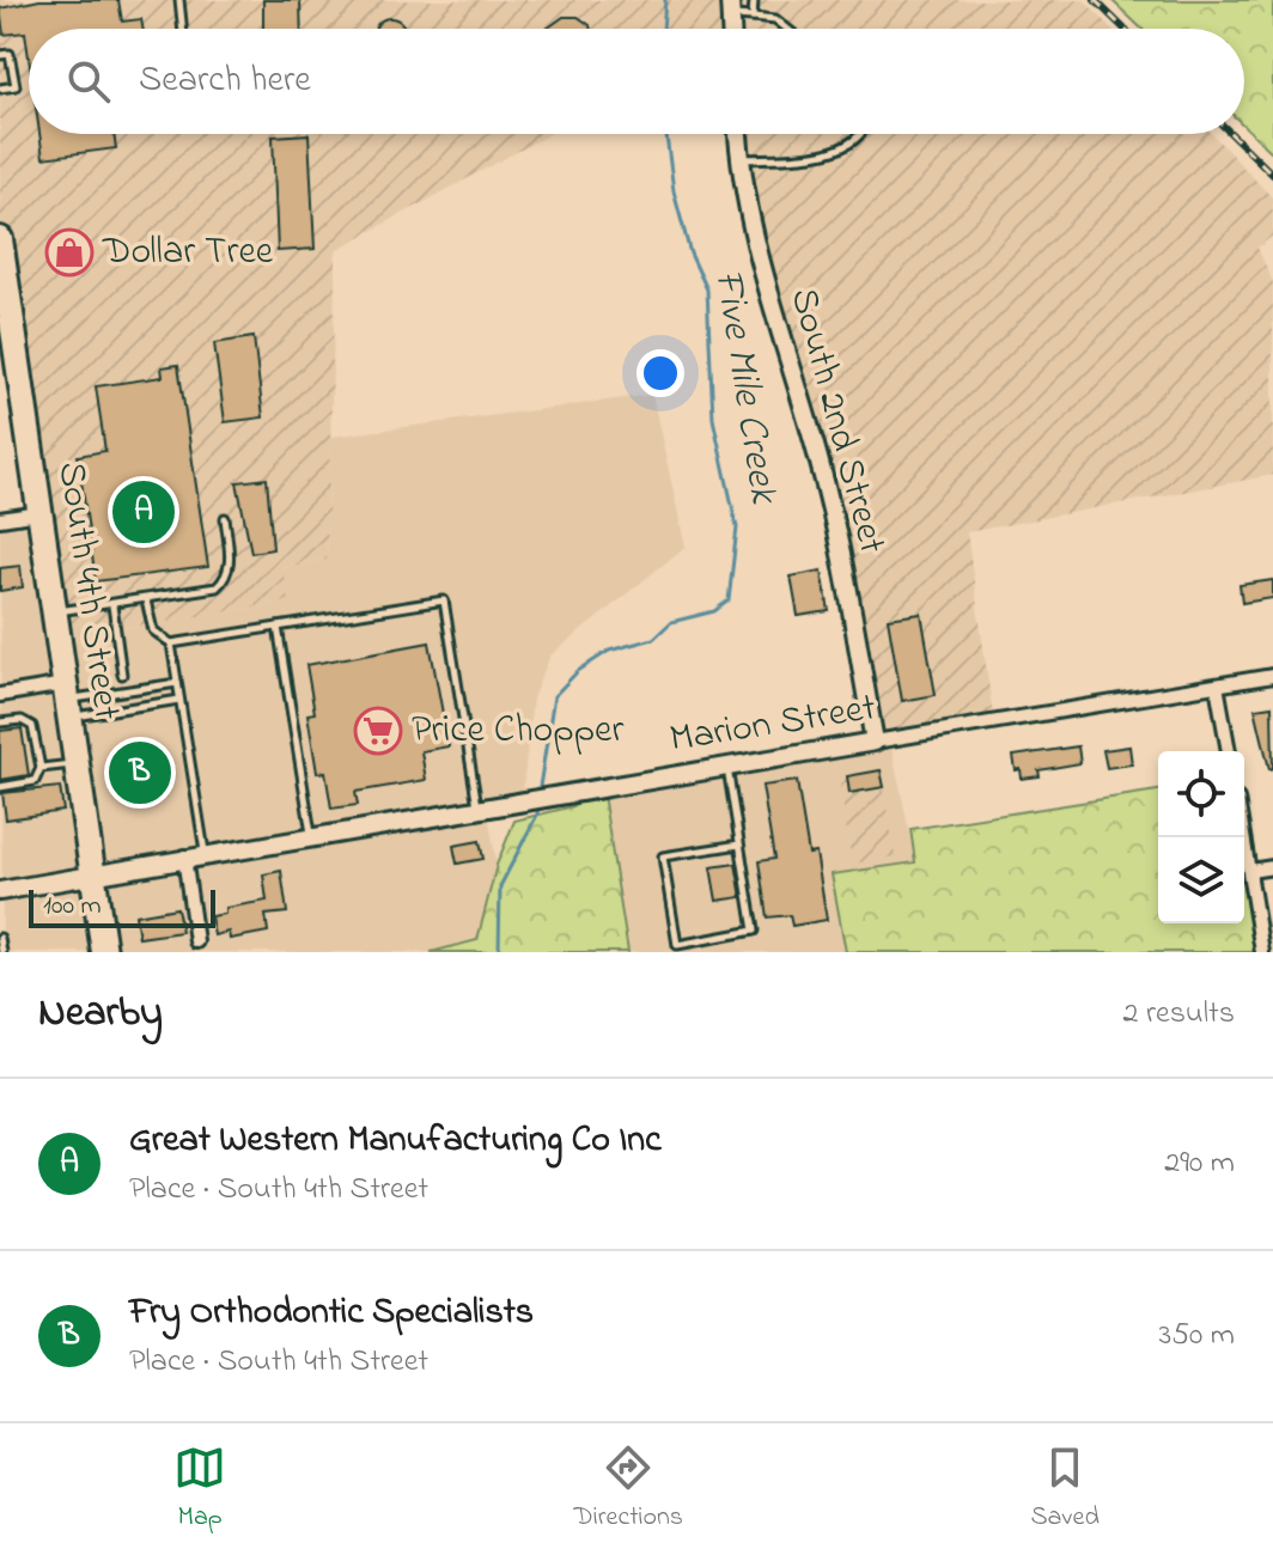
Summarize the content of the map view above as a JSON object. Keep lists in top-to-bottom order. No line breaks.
{"streets":{"highway":["South 4th Street"],"street":["South 2nd Street","Marion Street"]},"crossings":[["South 2nd Street","Marion Street"],["South 4th Street","Marion Street"]],"water":["Five Mile Creek"],"places":{"shop":["Dollar Tree"],"supermarket":["Price Chopper"]},"scale_bar":"100 m","page":{"search":"Search here","pins":["A","B"],"scale":"100 m","heading":["Nearby","2 results"],"list":[{"mark":"A","name":"Great Western Manufacturing Co Inc","note":"Place · South 4th Street","value":"290 m"},{"mark":"B","name":"Fry Orthodontic Specialists","note":"Place · South 4th Street","value":"350 m"}],"nav":["Map","Directions","Saved"]}}
